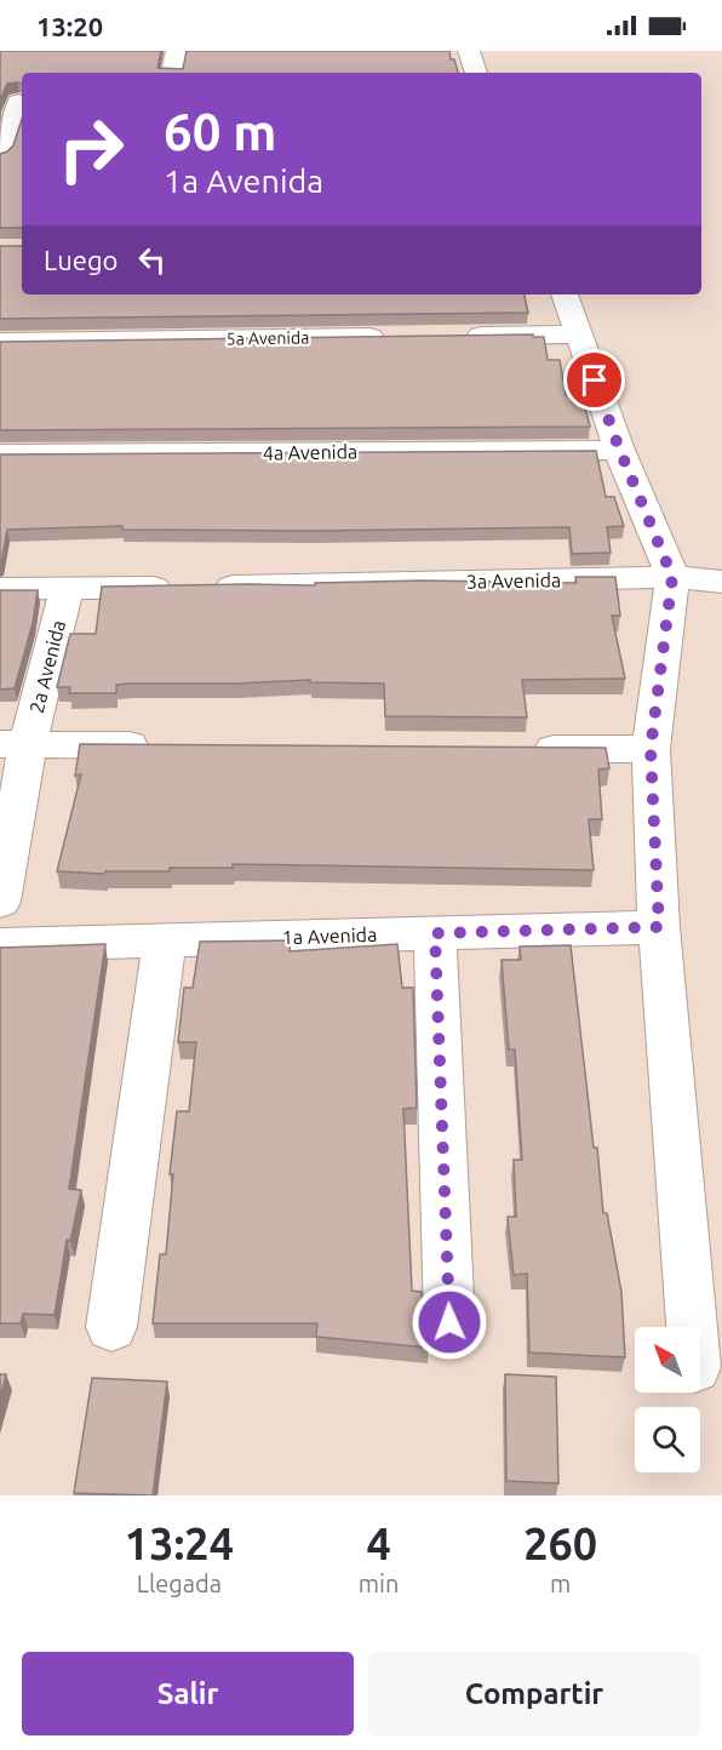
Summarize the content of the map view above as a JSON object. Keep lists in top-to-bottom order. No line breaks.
{"streets":{"street":["5a Avenida","4a Avenida","3a Avenida","2a Avenida","1a Avenida"]},"crossings":[["3a Avenida","2a Avenida"]],"north":"top left","page":{"status":"13:20","turn":["60 m","1a Avenida"],"then":"Luego","eta":["13:24","Llegada","4","min","260","m"],"buttons":["Salir","Compartir"]}}
